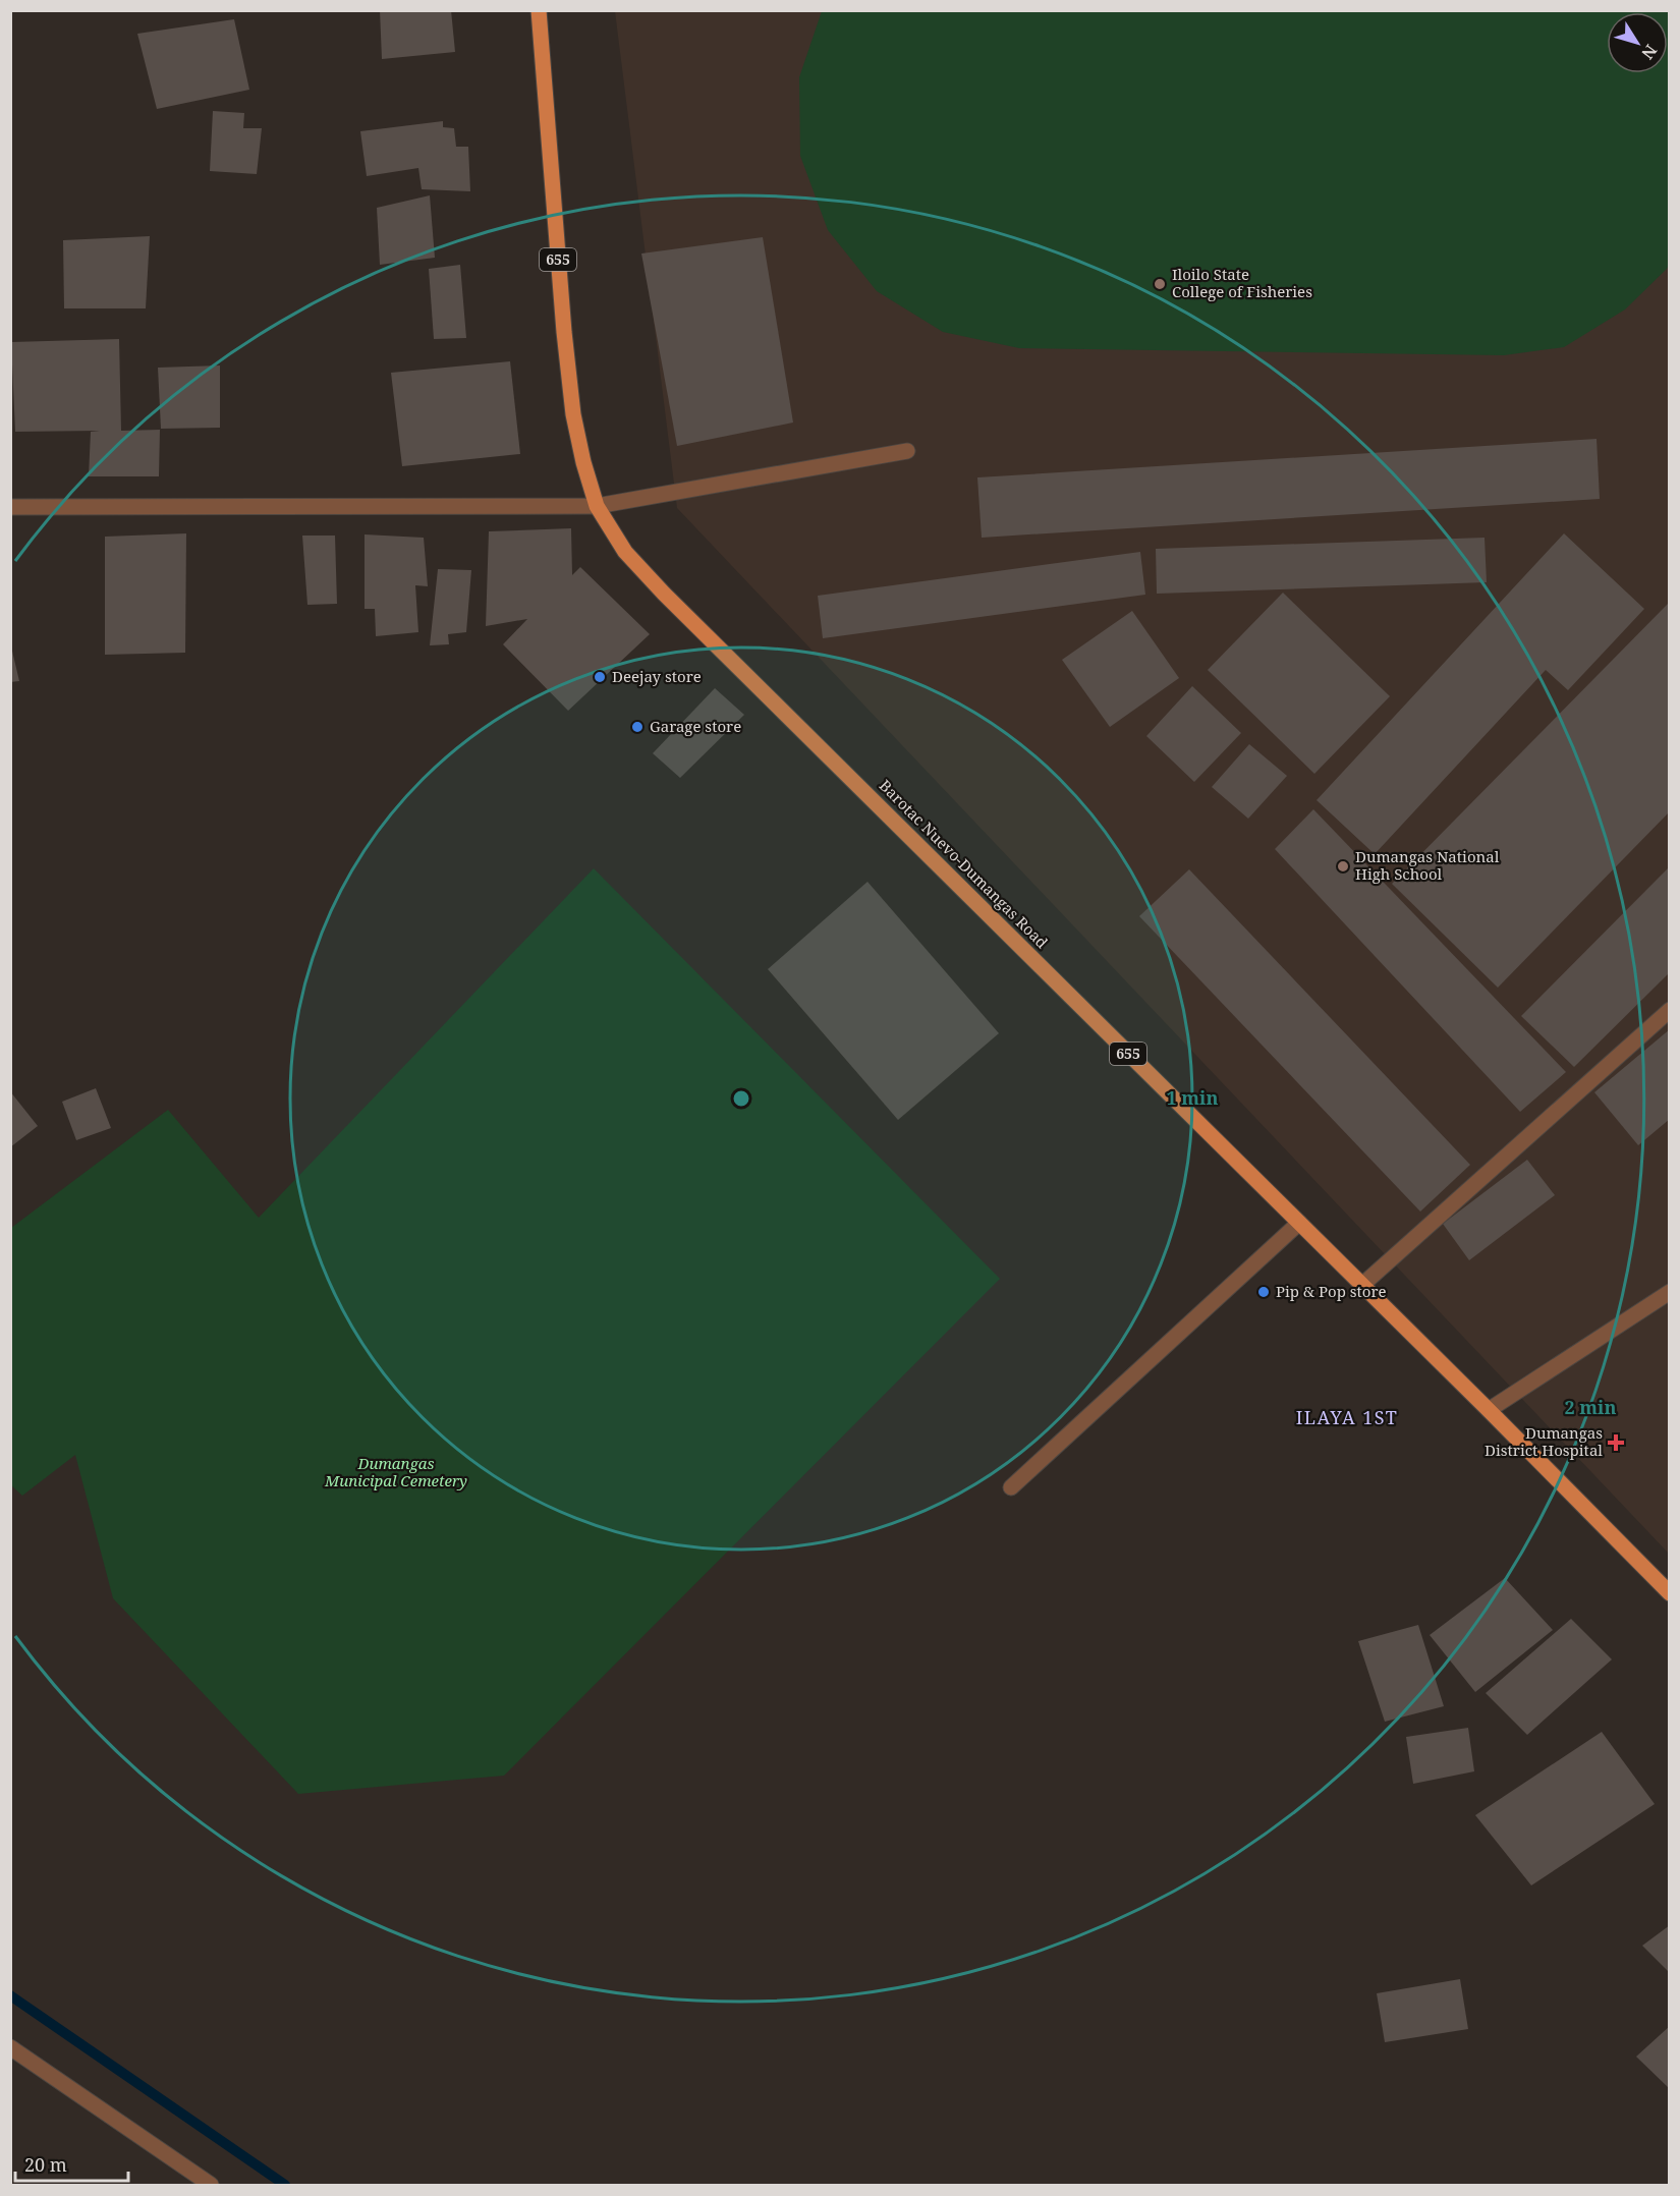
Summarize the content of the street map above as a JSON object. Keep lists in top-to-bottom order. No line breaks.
{"streets":{"main road":["655","Barotac Nuevo-Dumangas Road"]},"districts":["ILAYA 1ST"],"parks":["Dumangas Municipal Cemetery"],"places":{"other":["Iloilo State College of Fisheries","Deejay store","Garage store","Dumangas National High School","Pip & Pop store"],"health":["Dumangas District Hospital"]},"scale_bar":"20 m","north":"bottom right","rings":["1 min","2 min"]}
